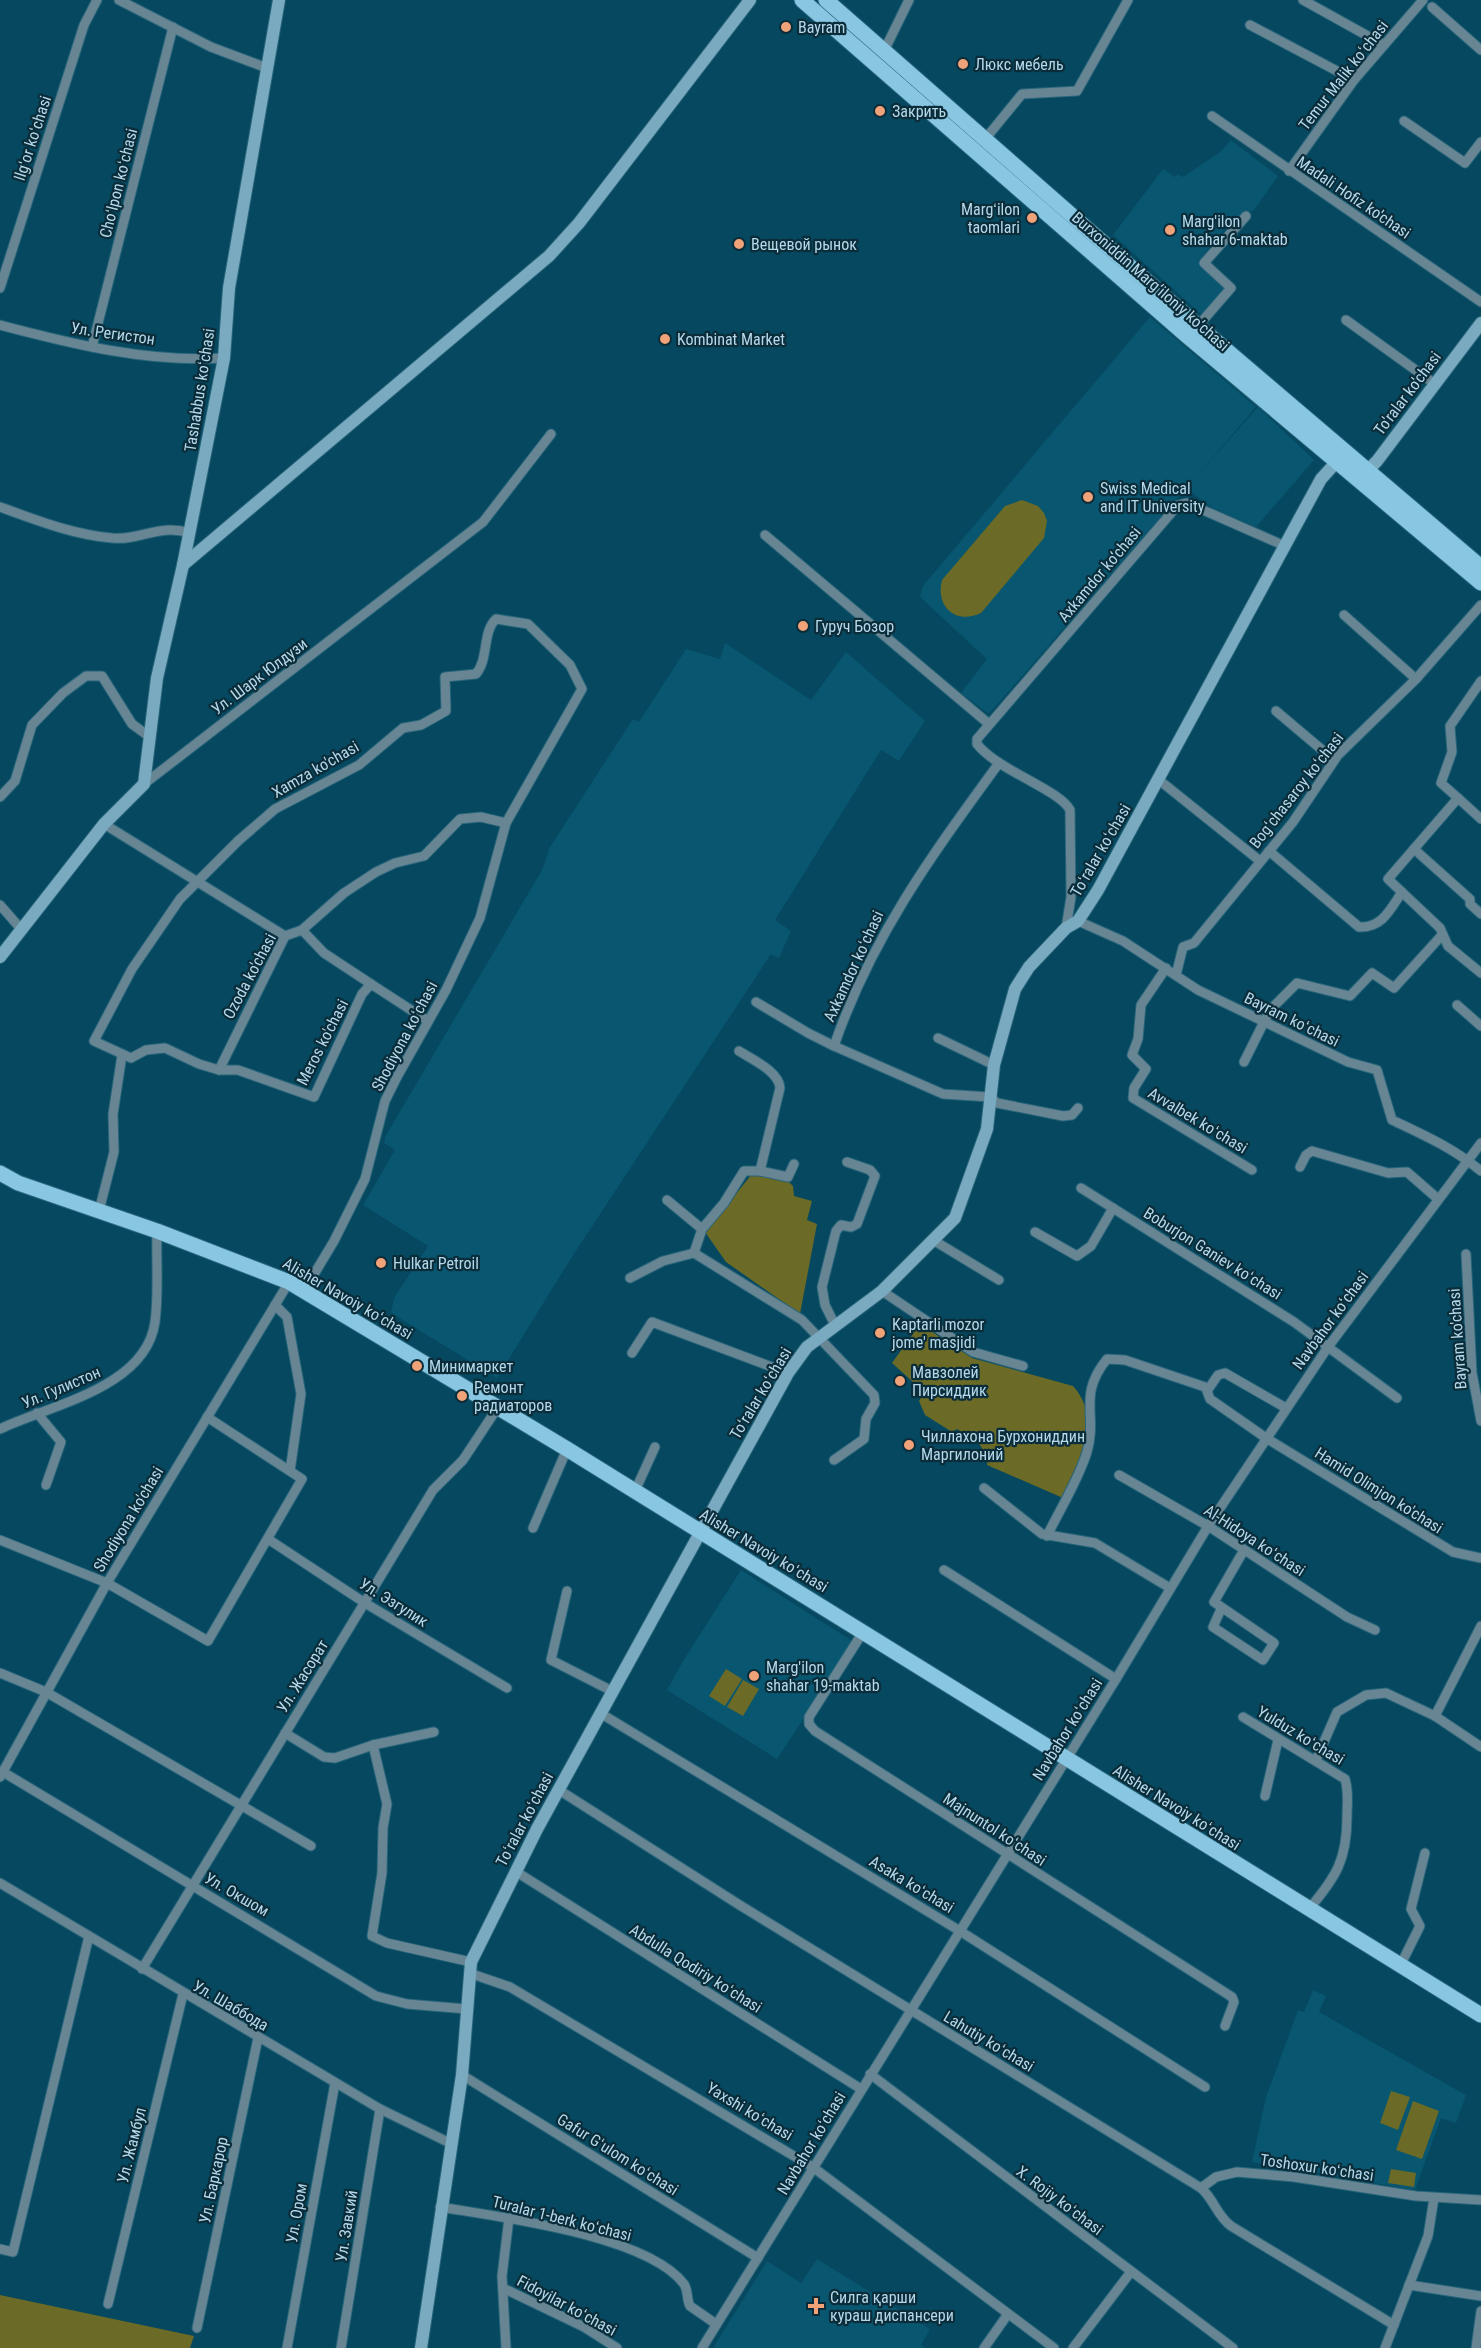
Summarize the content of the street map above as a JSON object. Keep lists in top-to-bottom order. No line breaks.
{"streets":{"main road":["Burxoniddin Marg’iloniy ko’chasi","Alisher Navoiy koʻchasi"],"street":["Temur Malik koʻchasi","Ilgʻor koʻchasi","Choʻlpon koʻchasi","Madali Hofiz ko'chasi","Ул. Регистон","Tashabbus koʻchasi","To'ralar ko'chasi","Axkamdor ko‘chasi","Ул. Шарк Юлдузи","Xamza ko'chasi","Bogʻchasaroy koʻchasi","Toʻralar koʻchasi","Axkamdor koʻchasi","Ozoda ko'chasi","Bayram koʻchasi","Shodiyona koʻchasi","Meros ko'chasi","Avvalbek koʻchasi","Boburjon Ganiev koʻchasi","Navbahor koʻchasi","Bayram ko'chasi","Ул. Гулистон","Hamid Olimjon ko'chasi","Shodiyona ko'chasi","Al-Hidoya koʻchasi","Ул. Эзгулик","Ул. Жасорат","Yulduz koʻchasi","Majnuntol koʻchasi","Asaka koʻchasi","Ул. Окшом","Abdulla Qodiriy koʻchasi","Ул. Шаббода","Lahutiy koʻchasi","Yaxshi koʻchasi","Ул. Жамбул","Gafur Gʻulom koʻchasi","Toshoxur koʻchasi","Ул. Баркарор","X. Rojiy koʻchasi","Ул. Ором","Turalar 1-berk koʻchasi","Ул. Завкий","Fidoyilar koʻchasi"]},"crossings":[["Temur Malik koʻchasi","Madali Hofiz ko'chasi"],["Choʻlpon koʻchasi","Ул. Регистон"],["Burxoniddin Marg’iloniy ko’chasi","To'ralar ko'chasi"],["Burxoniddin Marg’iloniy ko’chasi","Toʻralar koʻchasi"],["Ул. Регистон","Tashabbus koʻchasi"],["Tashabbus koʻchasi","Ул. Шарк Юлдузи"],["Axkamdor ko‘chasi","Toʻralar koʻchasi"],["Axkamdor ko‘chasi","Axkamdor koʻchasi"],["Xamza ko'chasi","Shodiyona koʻchasi"],["Xamza ko'chasi","Meros ko'chasi"],["Bogʻchasaroy koʻchasi","Bayram koʻchasi"],["Toʻralar koʻchasi","Axkamdor koʻchasi"],["Toʻralar koʻchasi","Bayram koʻchasi"],["Toʻralar koʻchasi","Alisher Navoiy koʻchasi"],["Toʻralar koʻchasi","Asaka koʻchasi"],["Toʻralar koʻchasi","Ул. Окшом"],["Toʻralar koʻchasi","Abdulla Qodiriy koʻchasi"],["Toʻralar koʻchasi","Ул. Шаббода"],["Toʻralar koʻchasi","Lahutiy koʻchasi"],["Toʻralar koʻchasi","Yaxshi koʻchasi"],["Toʻralar koʻchasi","Gafur Gʻulom koʻchasi"],["Toʻralar koʻchasi","Turalar 1-berk koʻchasi"],["Ozoda ko'chasi","Shodiyona koʻchasi"],["Ozoda ko'chasi","Meros ko'chasi"],["Bayram koʻchasi","Avvalbek koʻchasi"],["Bayram koʻchasi","Navbahor koʻchasi"],["Shodiyona koʻchasi","Alisher Navoiy koʻchasi"],["Boburjon Ganiev koʻchasi","Navbahor koʻchasi"],["Alisher Navoiy koʻchasi","Navbahor koʻchasi"],["Alisher Navoiy koʻchasi","Ул. Гулистон"],["Alisher Navoiy koʻchasi","Shodiyona ko'chasi"],["Alisher Navoiy koʻchasi","Ул. Жасорат"],["Alisher Navoiy koʻchasi","Yulduz koʻchasi"],["Alisher Navoiy koʻchasi","Majnuntol koʻchasi"],["Navbahor koʻchasi","Hamid Olimjon ko'chasi"],["Navbahor koʻchasi","Al-Hidoya koʻchasi"],["Navbahor koʻchasi","Majnuntol koʻchasi"],["Navbahor koʻchasi","Asaka koʻchasi"],["Navbahor koʻchasi","Abdulla Qodiriy koʻchasi"],["Navbahor koʻchasi","Lahutiy koʻchasi"],["Navbahor koʻchasi","Yaxshi koʻchasi"],["Navbahor koʻchasi","Gafur Gʻulom koʻchasi"],["Navbahor koʻchasi","X. Rojiy koʻchasi"],["Navbahor koʻchasi","Turalar 1-berk koʻchasi"],["Shodiyona ko'chasi","Ул. Окшом"],["Ул. Эзгулик","Ул. Жасорат"],["Ул. Жасорат","Ул. Окшом"],["Ул. Жасорат","Ул. Шаббода"],["Ул. Шаббода","Ул. Жамбул"],["Ул. Шаббода","Ул. Баркарор"],["Ул. Шаббода","Ул. Ором"],["Ул. Шаббода","Ул. Завкий"],["Lahutiy koʻchasi","Toshoxur koʻchasi"],["Turalar 1-berk koʻchasi","Fidoyilar koʻchasi"]],"places":{"other":["Bayram","Люкс мебель","Закрить","Margʻilon taomlari","Marg'ilon shahar 6-maktab","Вещевой рынок","Kombinat Market","Swiss Medical and IT University","Гуруч Бозор","Hulkar Petroil","Kaptarli mozor jome' masjidi","Минимаркет","Мавзолей Пирсиддик","Ремонт радиаторов","Чиллахона Бурхониддин Маргилоний","Marg'ilon shahar 19-maktab"],"health":["Силга қарши кураш диспансери"]}}
